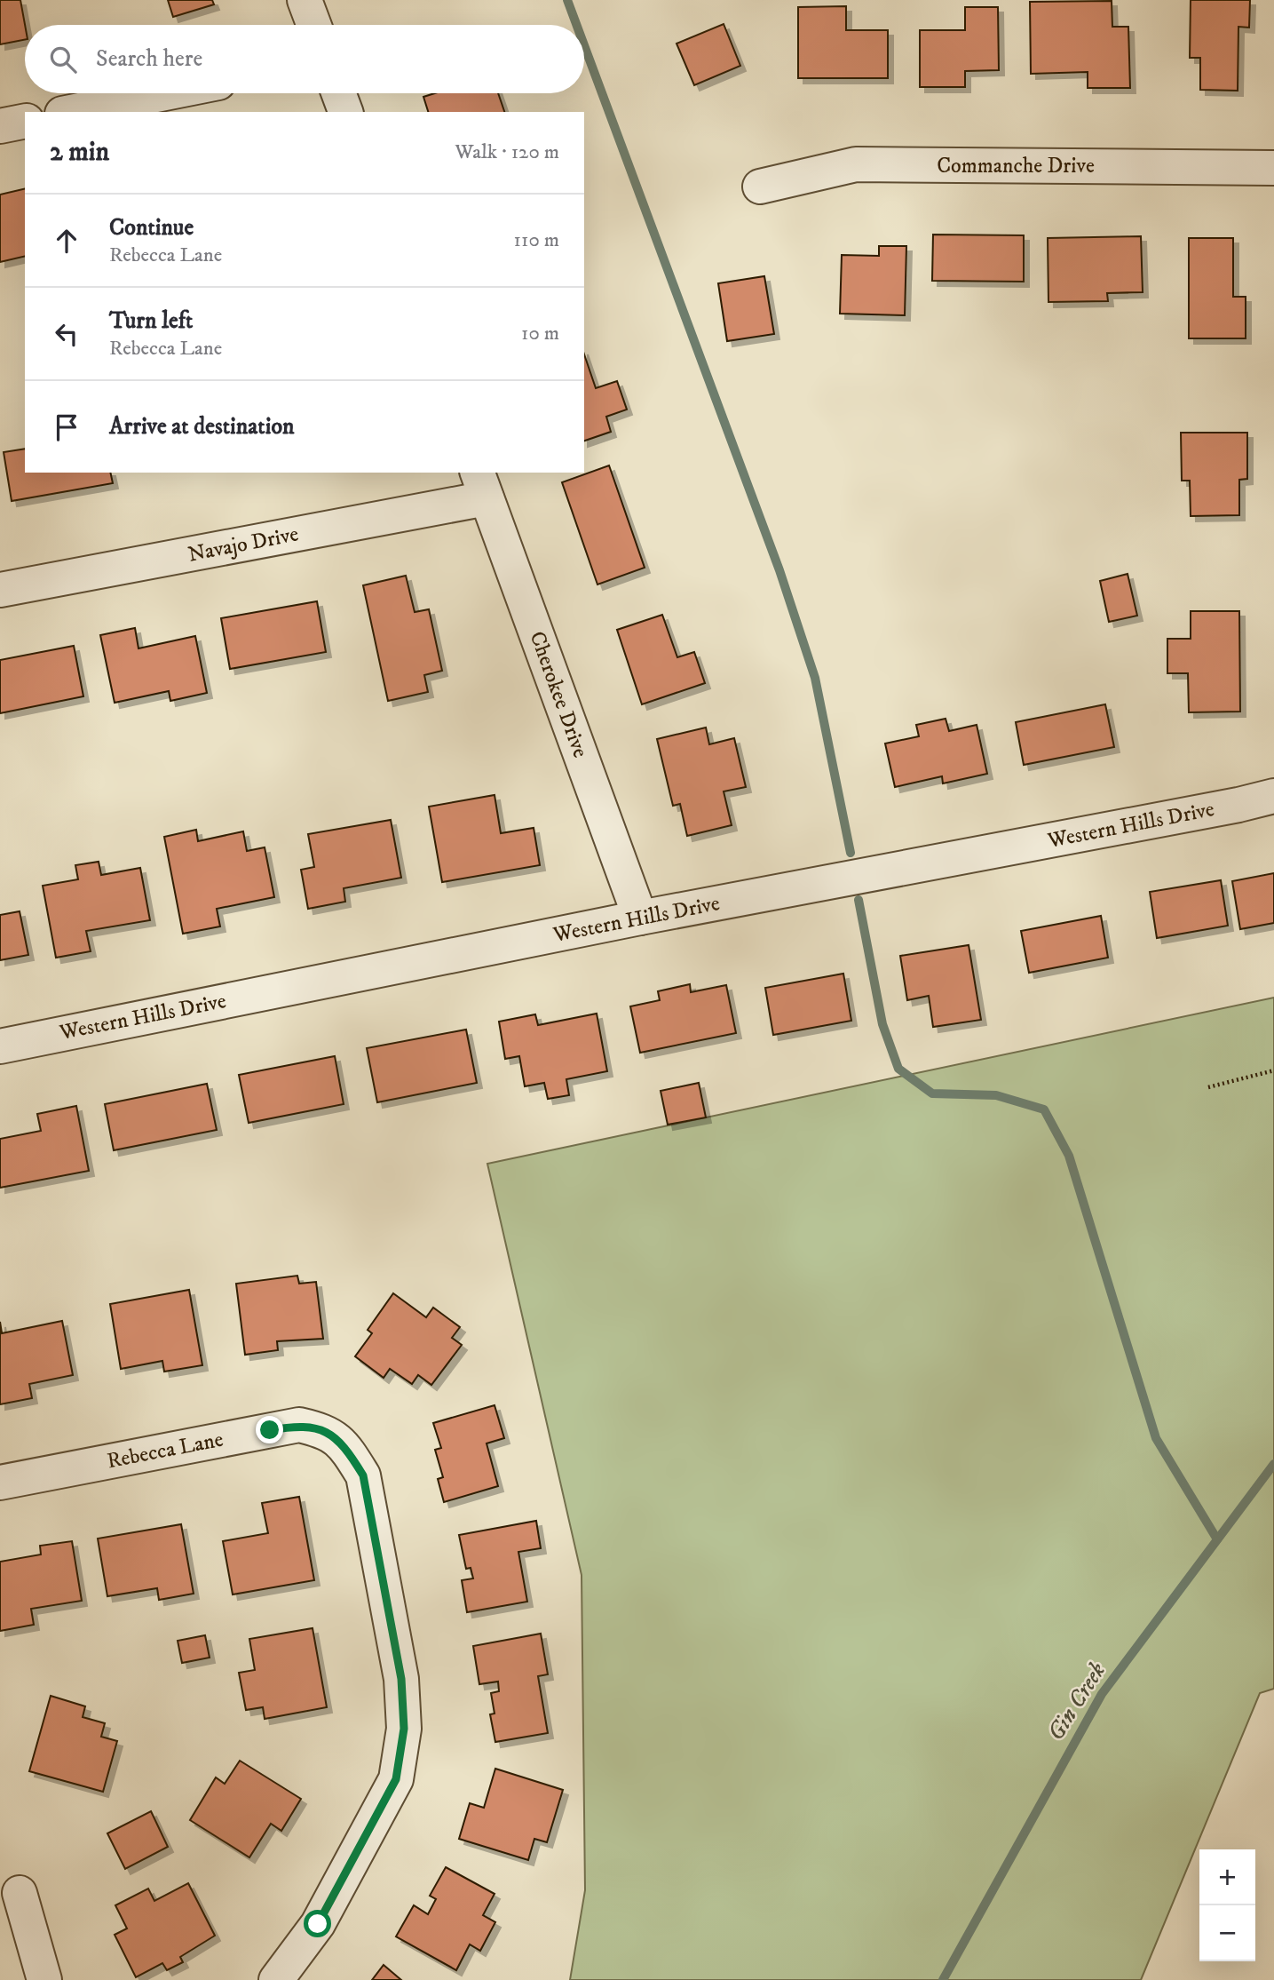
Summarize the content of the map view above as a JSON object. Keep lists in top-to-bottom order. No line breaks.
{"streets":{"street":["Commanche Drive","Navajo Drive","Cherokee Drive","Western Hills Drive","Rebecca Lane"]},"crossings":[["Navajo Drive","Cherokee Drive"],["Cherokee Drive","Western Hills Drive"]],"water":["Gin Creek"],"page":{"search":"Search here","heading":["2 min","Walk · 120 m"],"list":[["Continue","Rebecca Lane","110 m"],["Turn left","Rebecca Lane","10 m"],"Arrive at destination"],"map_buttons":["+","−"]}}
